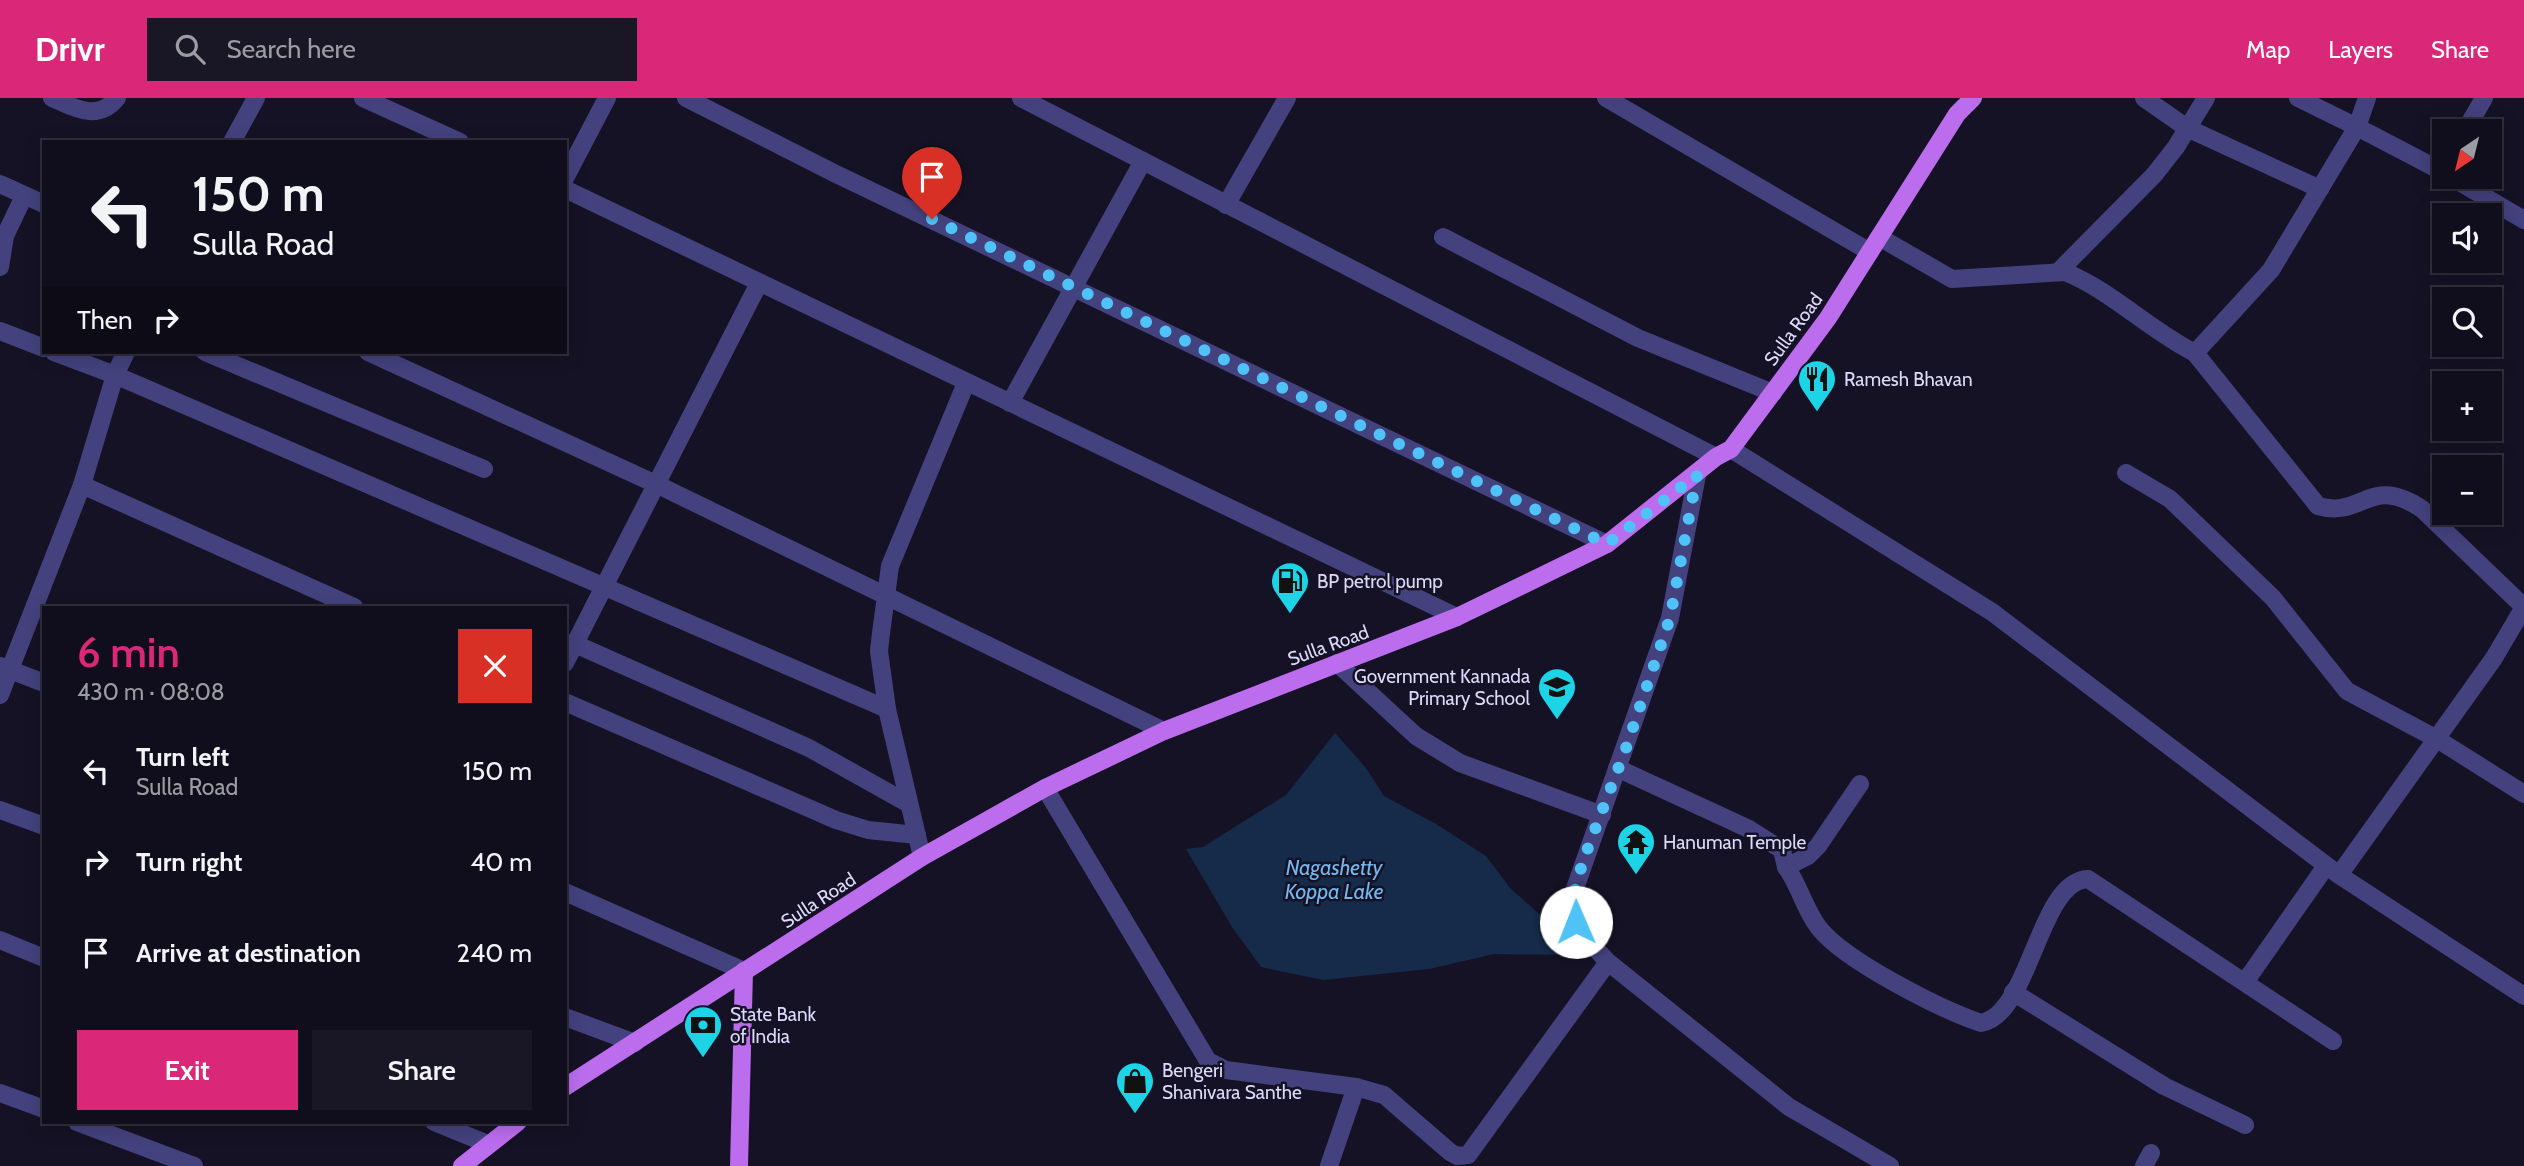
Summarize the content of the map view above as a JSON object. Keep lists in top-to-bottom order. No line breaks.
{"streets":{"main road":["Sulla Road"]},"water":["Nagashetty Koppa Lake"],"places":{"restaurant":["Ramesh Bhavan"],"fuel station":["BP petrol pump"],"school or university":["Government Kannada Primary School"],"temple":["Hanuman Temple"],"bank":["State Bank of India"],"shop":["Bengeri Shanivara Santhe"]},"north":"bottom left","page":{"header":"Drivr","search":"Search here","nav":["Map","Layers","Share"],"map_buttons":["+","−"],"turn":["150 m","Sulla Road"],"then":"Then","heading":["6 min","430 m · 08:08"],"list":[{"name":"Turn left","note":"Sulla Road","value":"150 m"},{"name":"Turn right","value":"40 m"},{"name":"Arrive at destination","value":"240 m"}],"buttons":["Exit","Share"]}}
